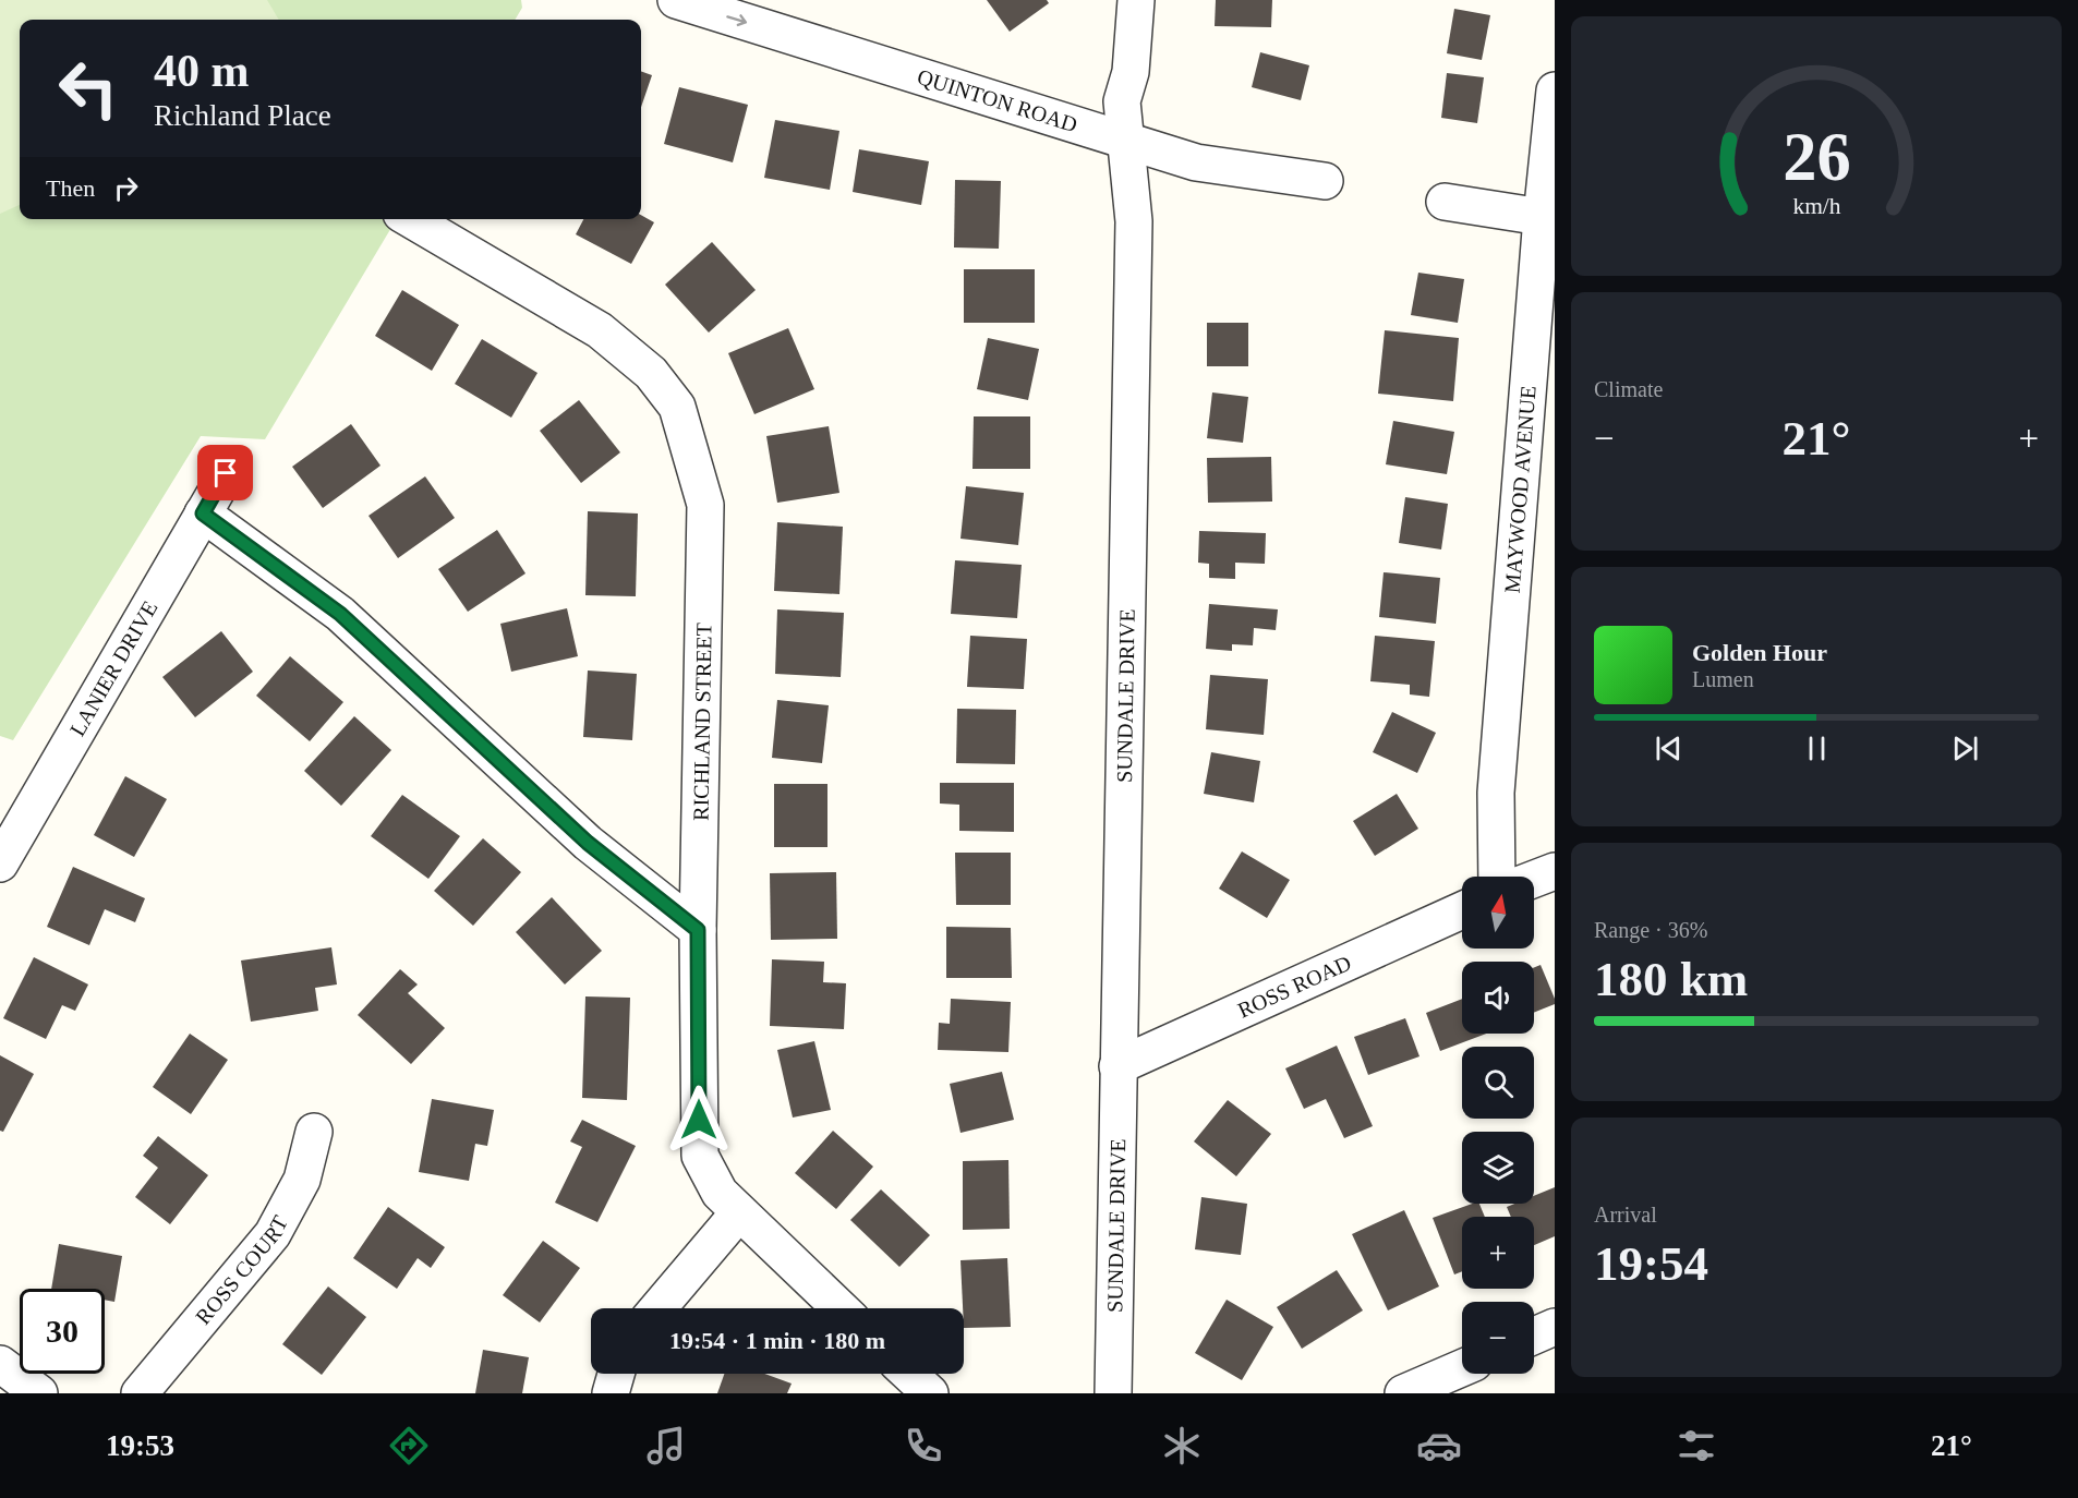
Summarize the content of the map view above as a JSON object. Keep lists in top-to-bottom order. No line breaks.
{"streets":{"street":["QUINTON ROAD","MAYWOOD AVENUE","LANIER DRIVE","SUNDALE DRIVE","RICHLAND STREET","ROSS ROAD","ROSS COURT"]},"crossings":[["QUINTON ROAD","SUNDALE DRIVE"],["SUNDALE DRIVE","ROSS ROAD"]],"one_way":["QUINTON ROAD"],"north":"top","page":{"turn":["40 m","Richland Place"],"then":"Then","tile":["Climate",["Range · 36%","180 km"],["Arrival","19:54"]],"heat":["−","21°","+"],"song":["Golden Hour","Lumen"],"map_buttons":["+","−"],"limit":"30","trip":"19:54 · 1 min · 180 m","tabs":["19:53","21°"],"gauge":["26","km/h"]}}
